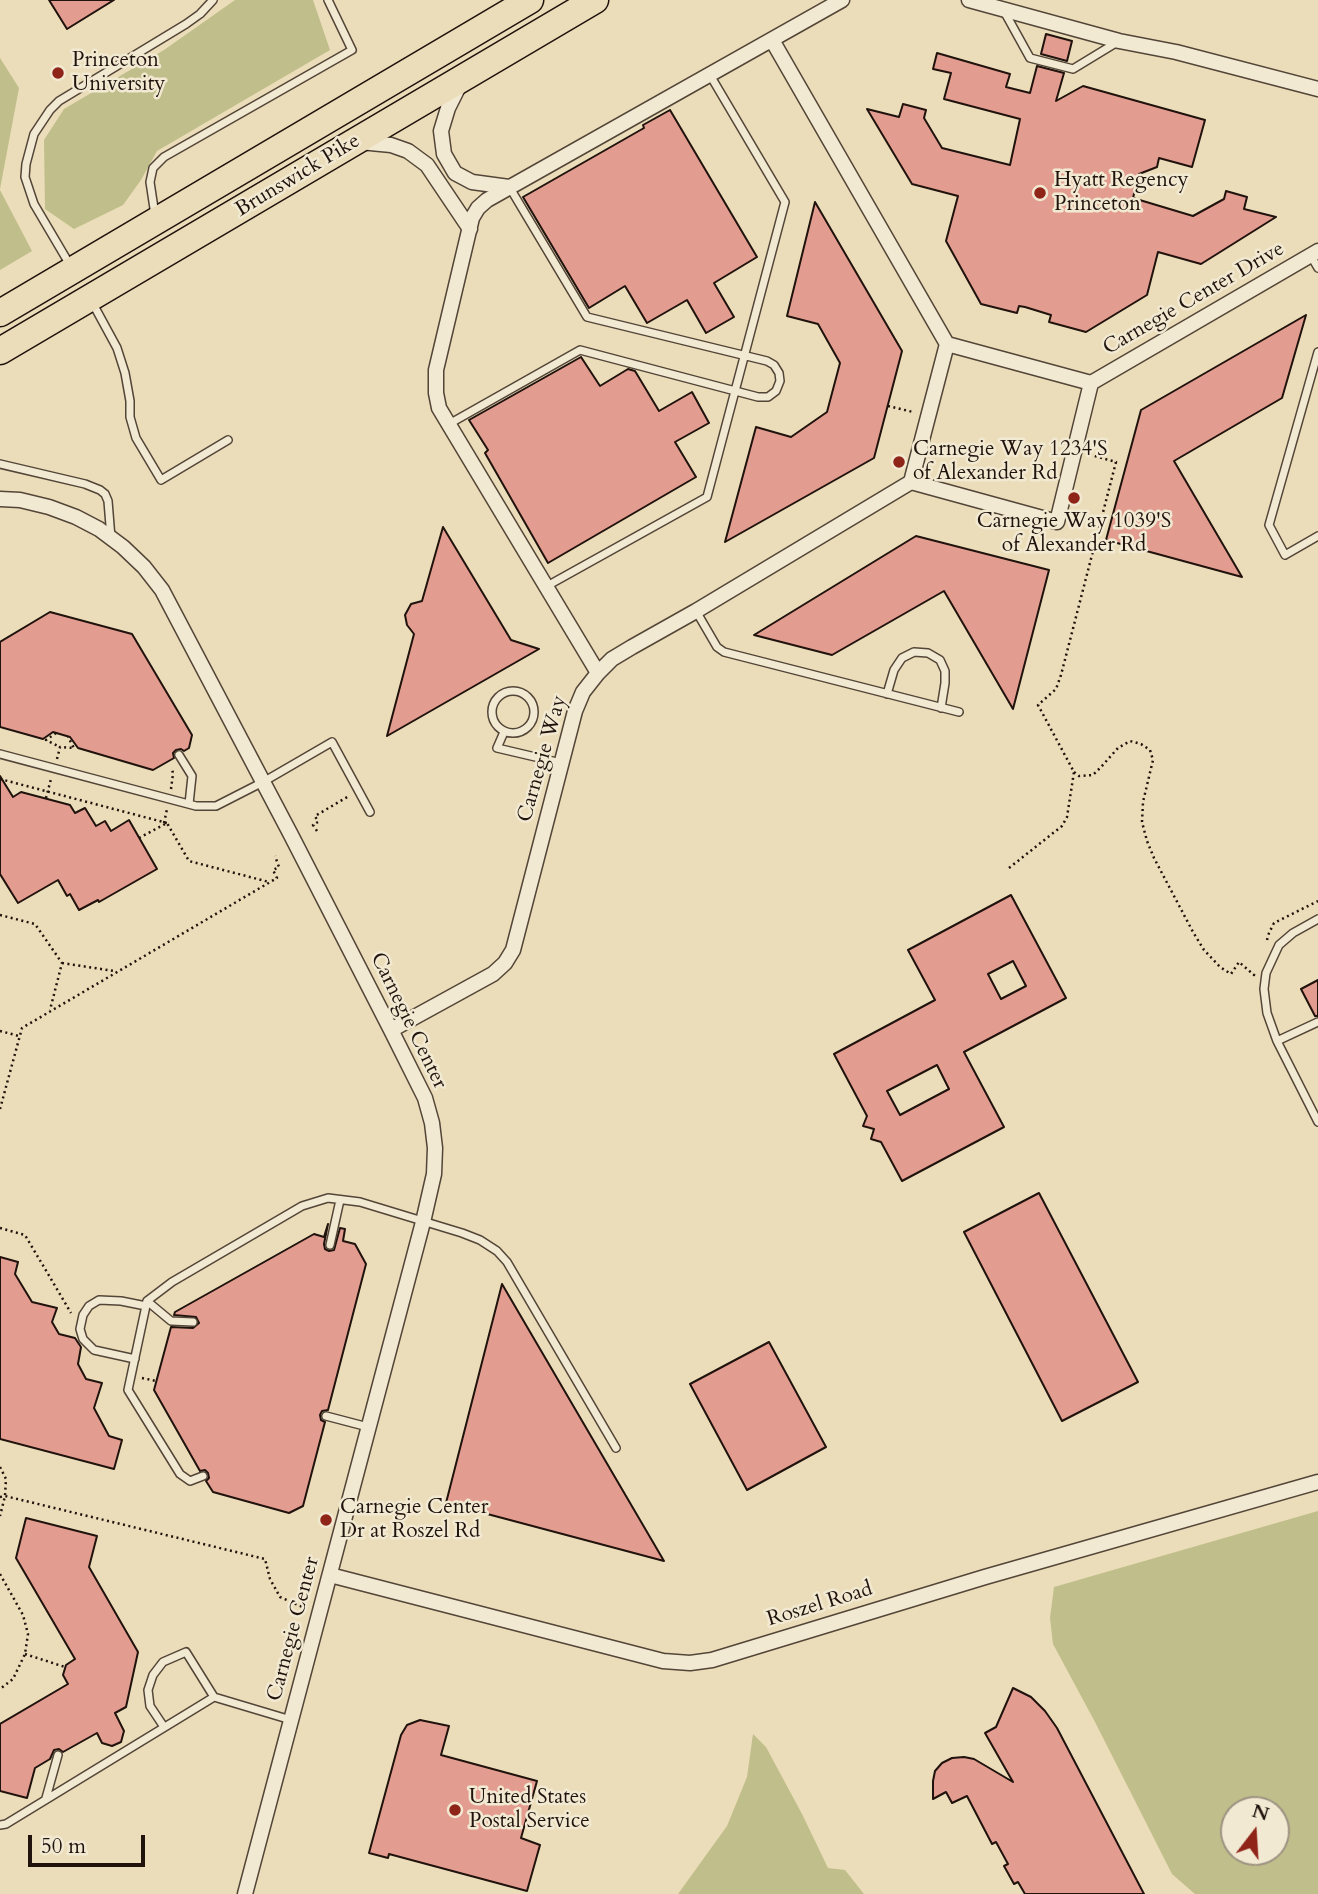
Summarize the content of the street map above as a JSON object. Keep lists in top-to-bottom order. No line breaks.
{"streets":{"highway":["Brunswick Pike"],"street":["Carnegie Center Drive","Carnegie Way","Carnegie Center","Roszel Road"]},"crossings":[["Carnegie Center Drive","Carnegie Way"],["Carnegie Way","Carnegie Center"],["Carnegie Center","Roszel Road"]],"places":["Princeton University","Hyatt Regency Princeton","Carnegie Way 1234'S of Alexander Rd","Carnegie Way 1039'S of Alexander Rd","Carnegie Center Dr at Roszel Rd","United States Postal Service"],"scale_bar":"50 m","north":"top"}
